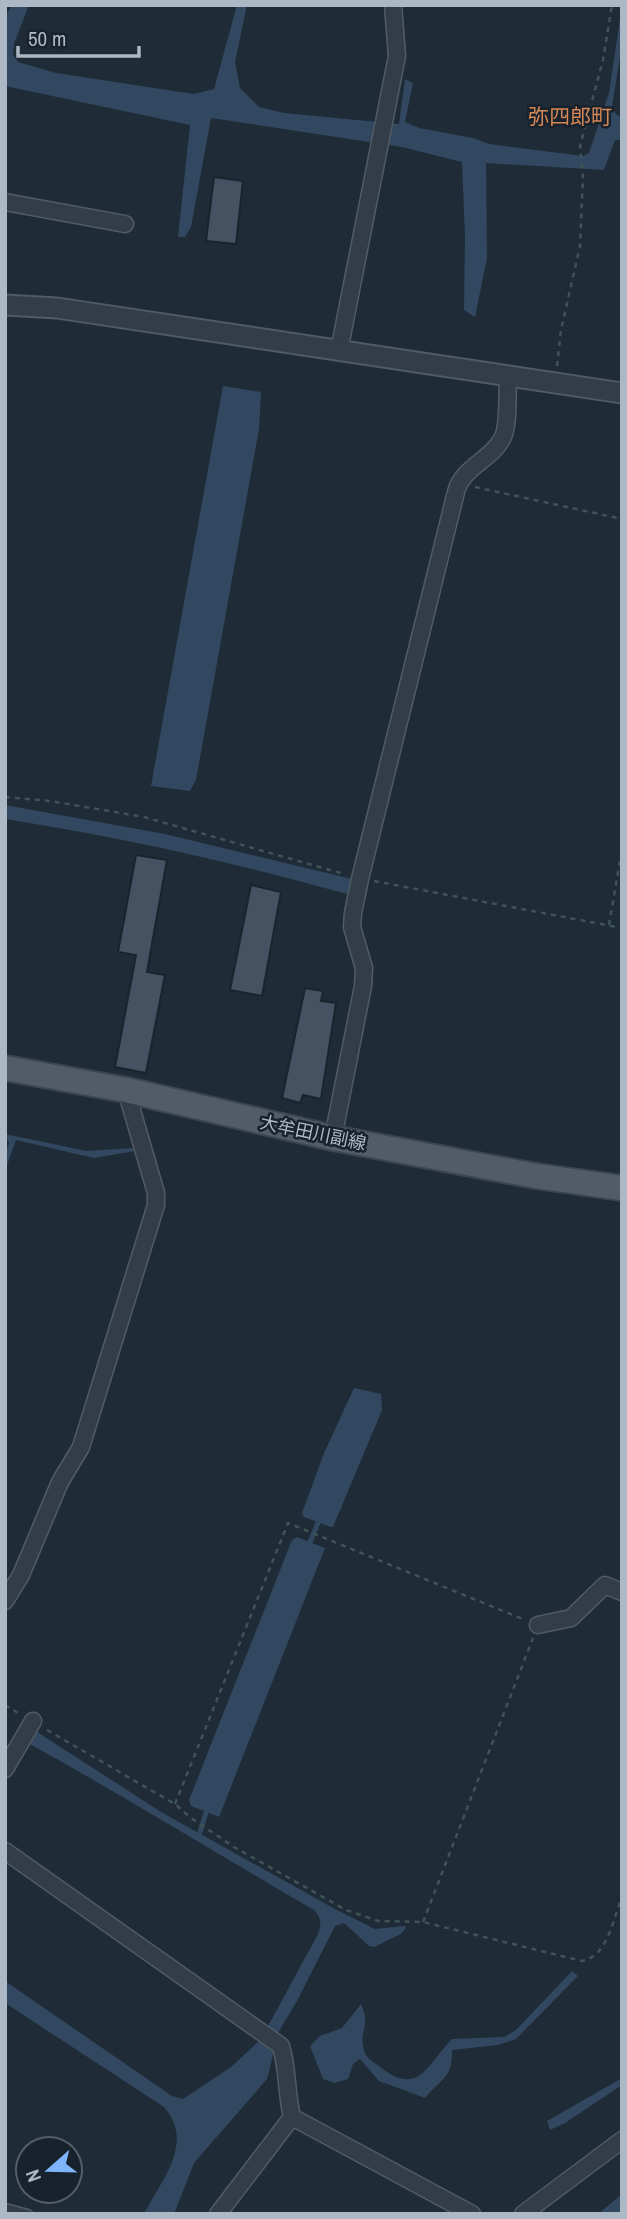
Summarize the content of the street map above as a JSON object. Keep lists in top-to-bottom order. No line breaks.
{"streets":{"main road":["大牟田川副線"]},"districts":["弥四郎町"],"scale_bar":"50 m","north":"left"}
